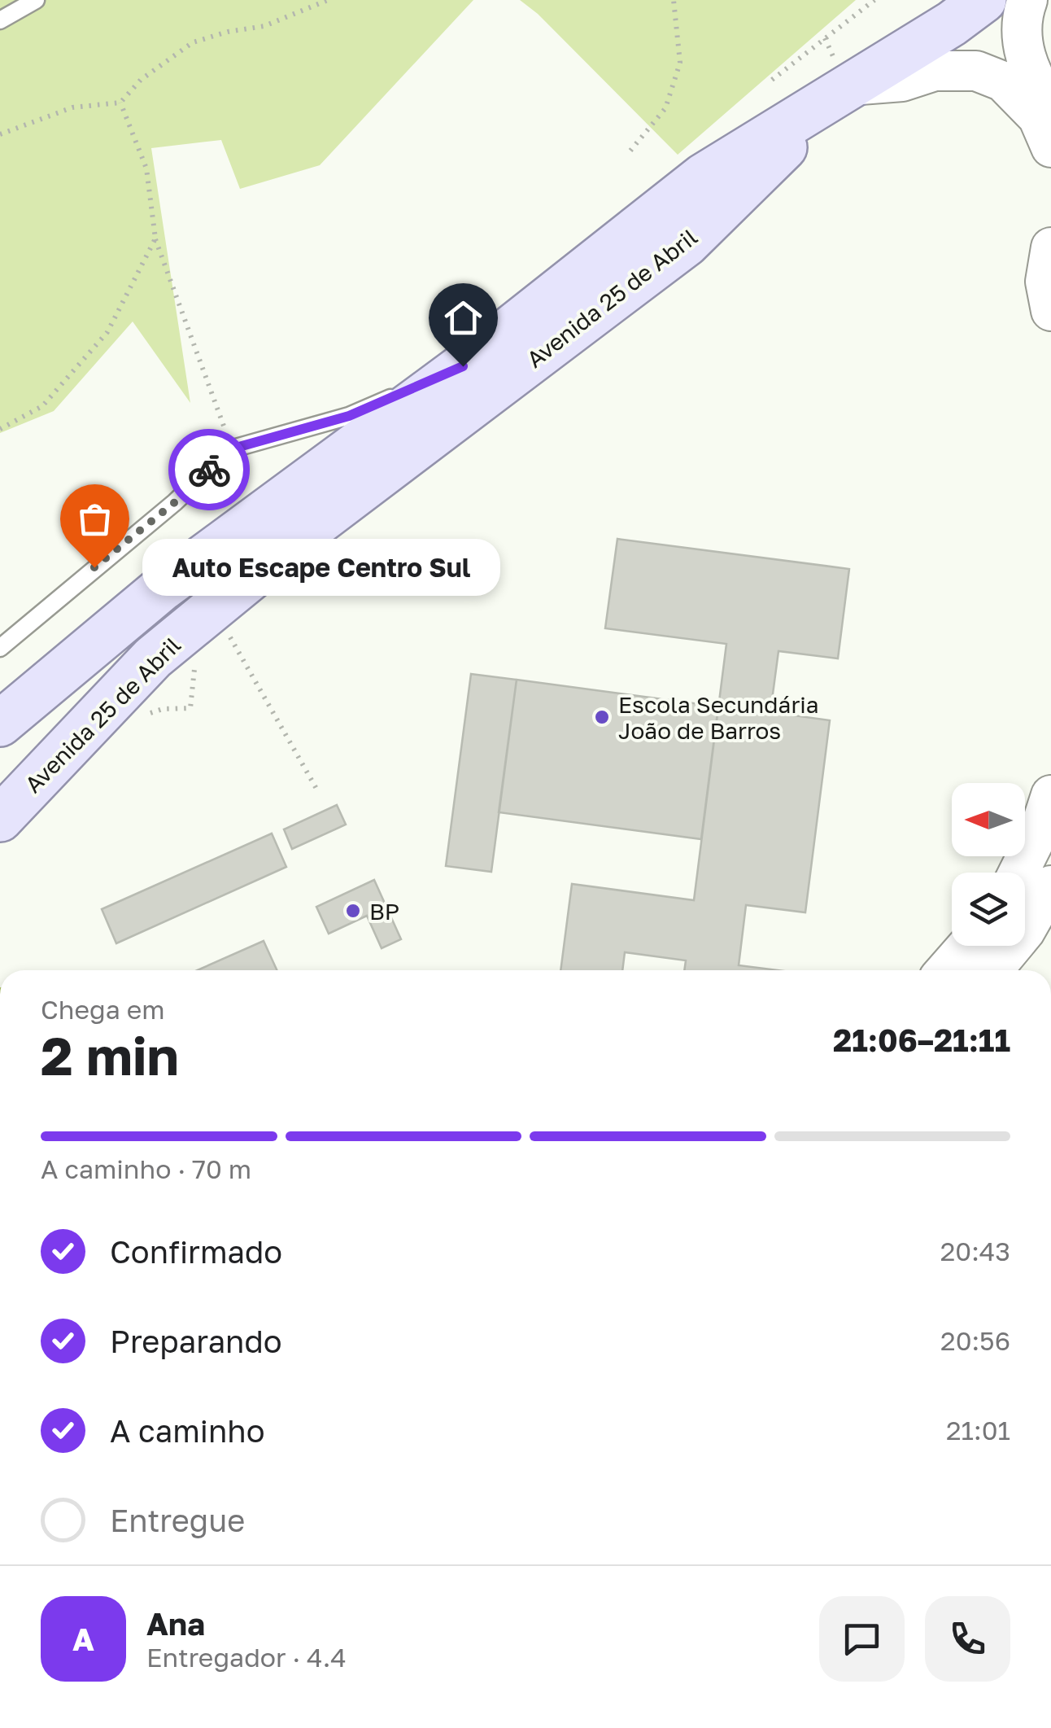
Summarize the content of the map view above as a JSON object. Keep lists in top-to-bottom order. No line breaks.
{"streets":{"main road":["Avenida 25 de Abril"]},"places":["Auto Escape Centro Sul","Escola Secundária João de Barros","BP"],"north":"left","page":{"bubble":"Auto Escape Centro Sul","heading":["2 min","Chega em","21:06–21:11"],"panel":["Ana","Entregador · 4.4"],"bar":"A caminho · 70 m","list":[["Confirmado","20:43"],["Preparando","20:56"],["A caminho","21:01"],"Entregue"],"round":"A"}}
